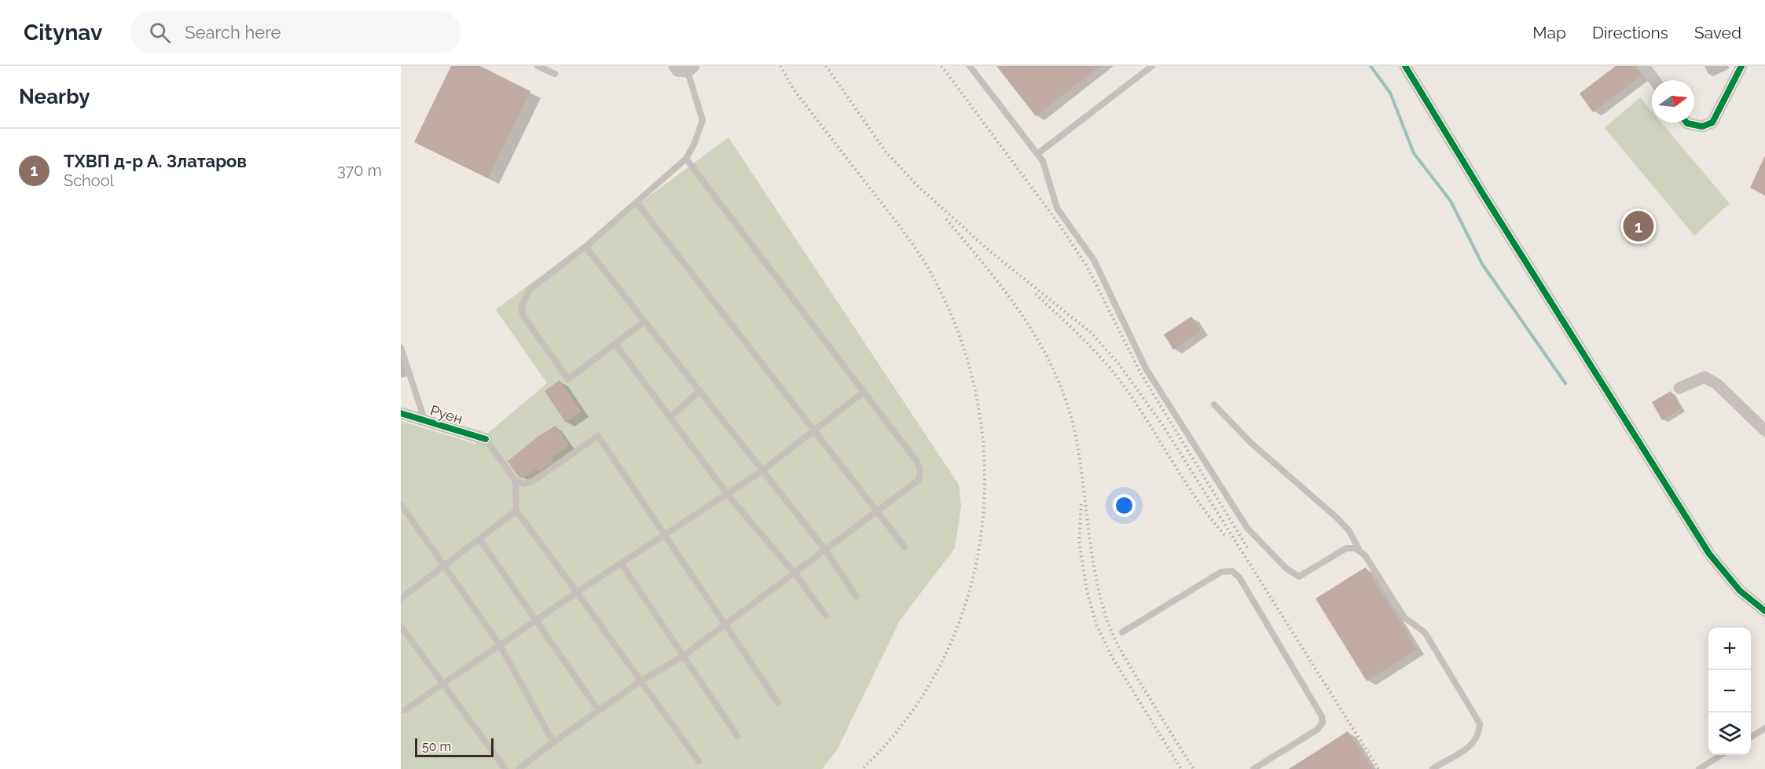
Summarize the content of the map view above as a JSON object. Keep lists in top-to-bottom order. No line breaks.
{"streets":{"street":["Руен"]},"scale_bar":"50 m","north":"right","page":{"header":"Citynav","search":"Search here","nav":["Map","Directions","Saved"],"heading":"Nearby","list":[{"mark":"1","name":"ТХВП д-р А. Златаров","note":"School","value":"370 m"}],"pins":"1","map_buttons":["+","−"],"scale":"50 m"}}
